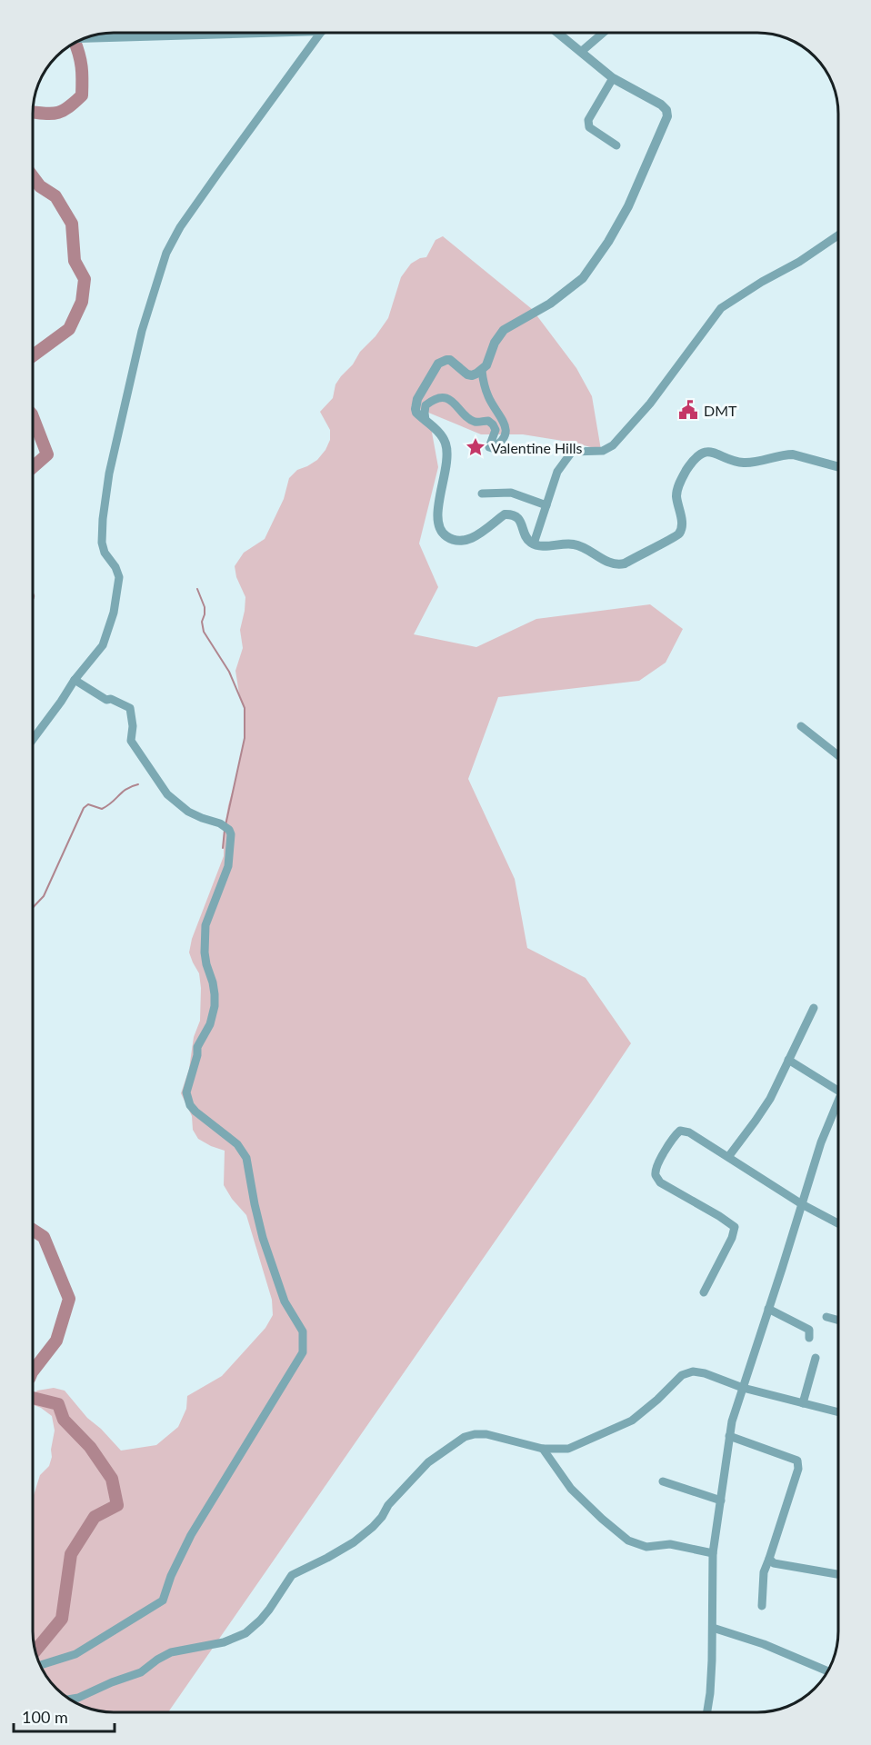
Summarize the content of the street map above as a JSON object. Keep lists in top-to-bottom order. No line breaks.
{"places":{"public building":["DMT"],"place":["Valentine Hills"]},"scale_bar":"100 m"}
